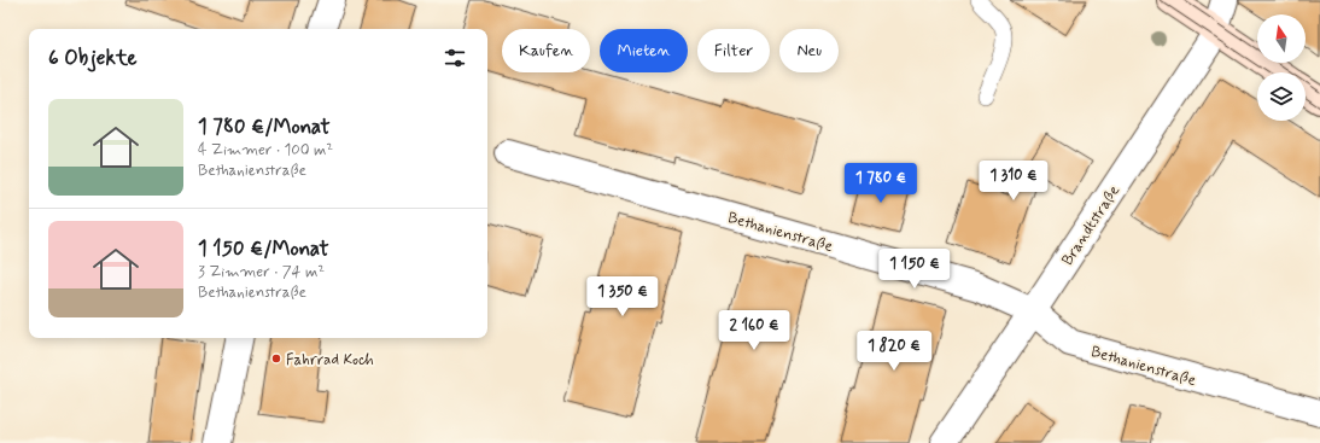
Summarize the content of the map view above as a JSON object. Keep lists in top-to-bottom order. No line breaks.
{"streets":{"street":["Brandtstraße","Bethanienstraße"]},"crossings":[["Brandtstraße","Bethanienstraße"]],"places":["Fahrrad Koch"],"north":"top","page":{"chip":["Kaufen","Mieten","Filter","Neu"],"heading":"6 Objekte","list":[{"name":"1 780 €/Monat","note":"4 Zimmer · 100 m² · Bethanienstraße"},{"name":"1 150 €/Monat","note":"3 Zimmer · 74 m² · Bethanienstraße"}],"price":["1 310 €","1 780 €","1 150 €","1 350 €","2 160 €","1 820 €"]}}
